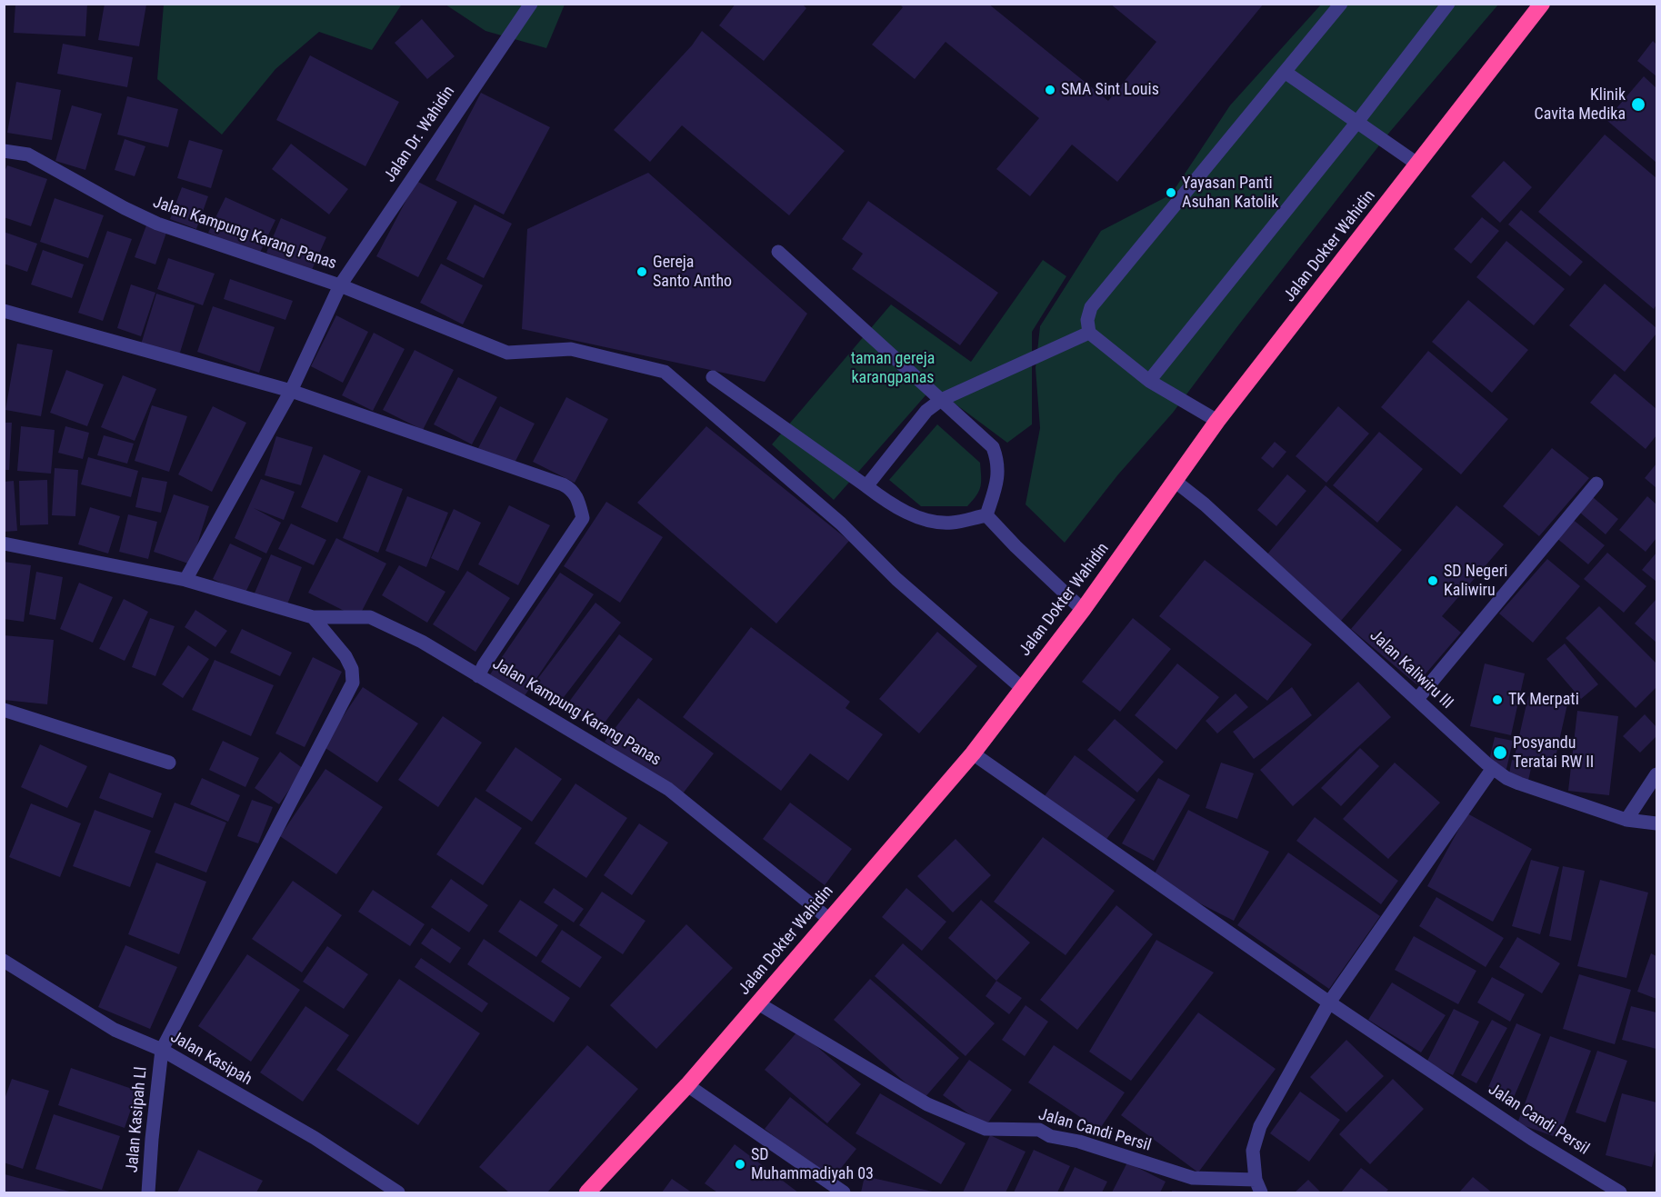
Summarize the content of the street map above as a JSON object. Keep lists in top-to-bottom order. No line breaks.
{"streets":{"highway":["Jalan Dokter Wahidin"],"street":["Jalan Dr. Wahidin","Jalan Kampung Karang Panas","Jalan Kaliwiru III","Jalan Kasipah","Jalan Kasipah Ll","Jalan Candi Persil"]},"crossings":[["Jalan Dr. Wahidin","Jalan Kampung Karang Panas"],["Jalan Kampung Karang Panas","Jalan Dokter Wahidin"],["Jalan Dokter Wahidin","Jalan Kaliwiru III"],["Jalan Dokter Wahidin","Jalan Candi Persil"],["Jalan Kasipah","Jalan Kasipah Ll"]],"parks":["taman gereja karangpanas"],"places":["SMA Sint Louis","Klinik Cavita Medika","Yayasan Panti Asuhan Katolik","Gereja Santo Antho","SD Negeri Kaliwiru","TK Merpati","Posyandu Teratai RW II","SD Muhammadiyah 03"]}
